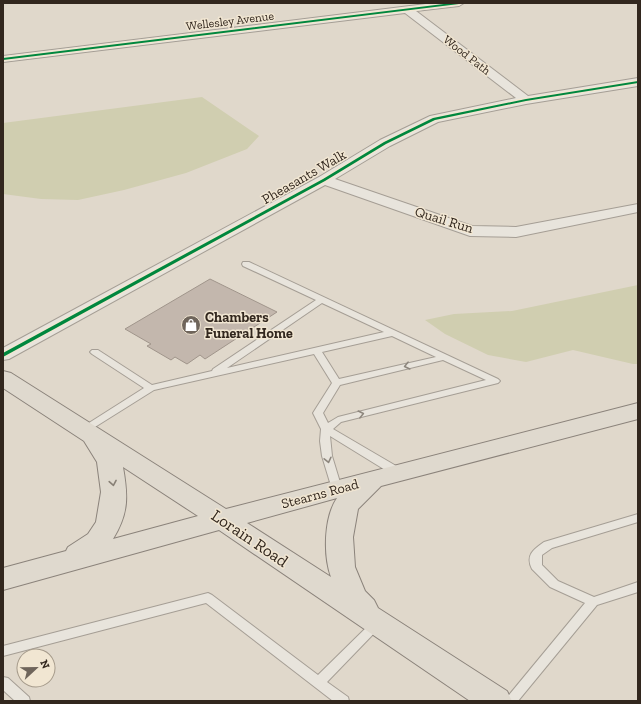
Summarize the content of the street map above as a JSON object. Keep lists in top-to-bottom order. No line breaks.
{"streets":{"main road":["Stearns Road","Lorain Road"],"street":["Wellesley Avenue","Wood Path","Pheasants Walk","Quail Run"]},"crossings":[["Wellesley Avenue","Wood Path"],["Wood Path","Pheasants Walk"],["Pheasants Walk","Quail Run"],["Stearns Road","Lorain Road"]],"places":{"shop":["Chambers Funeral Home"]},"north":"right"}
